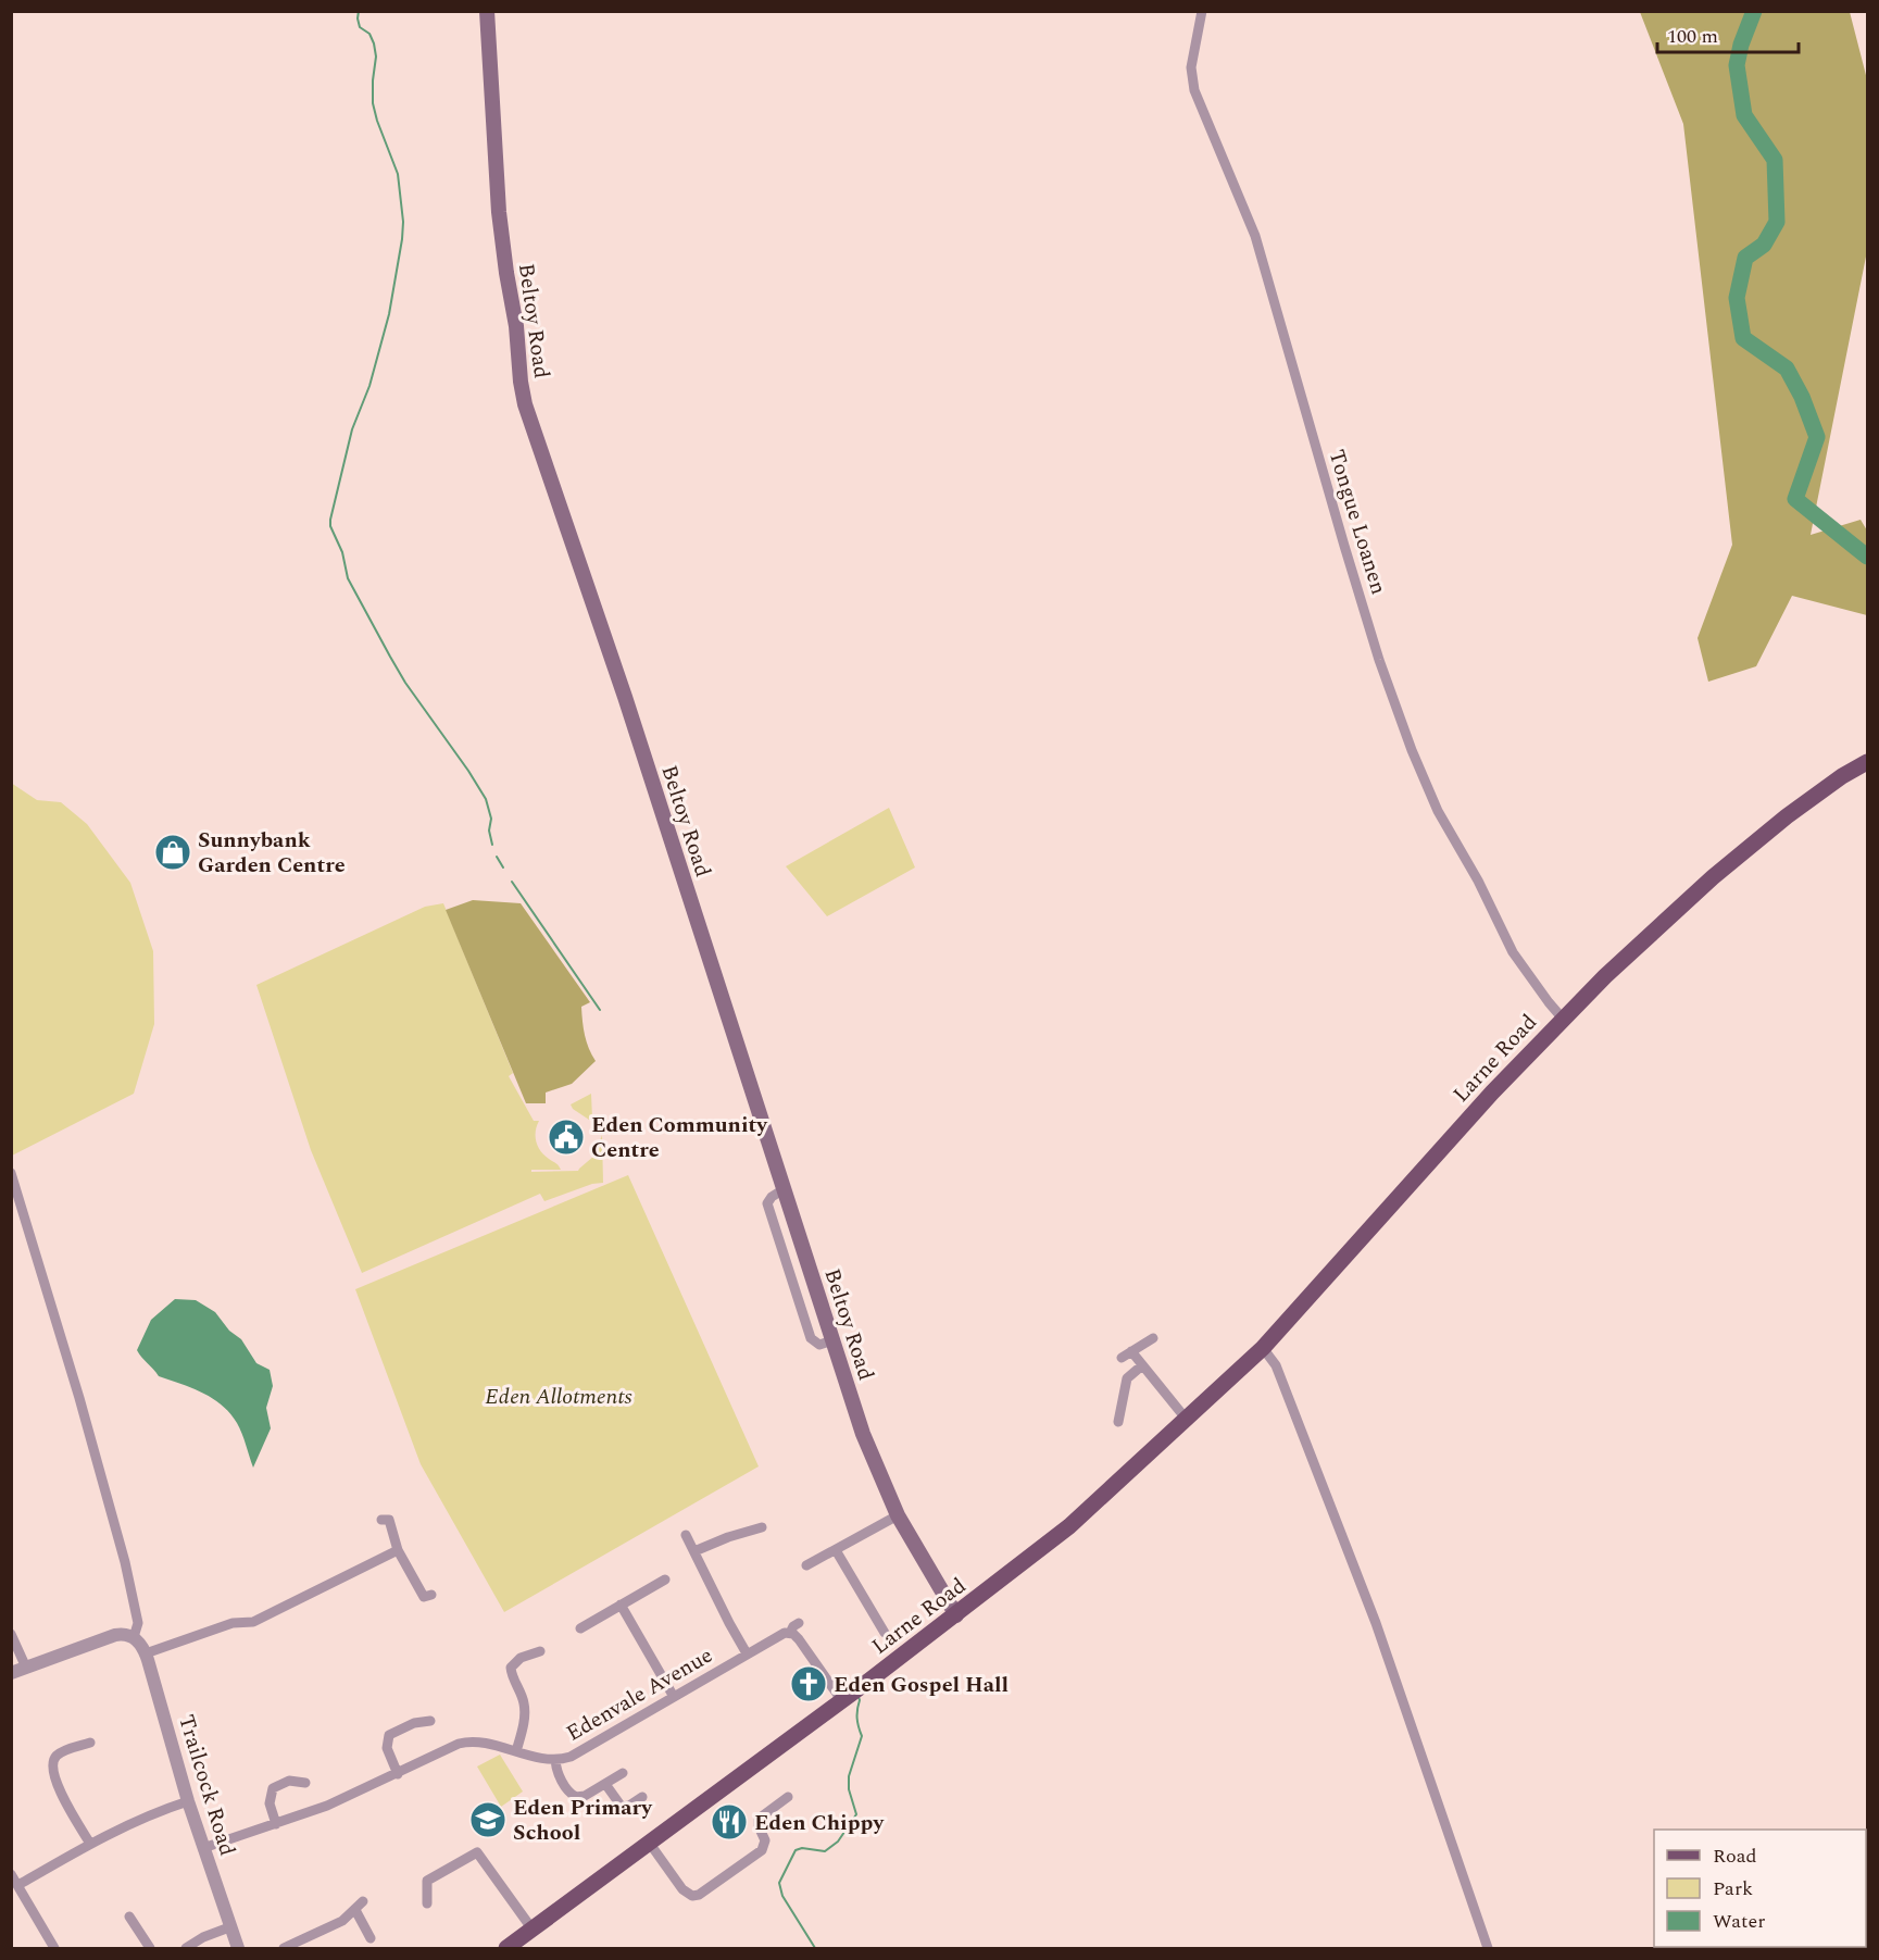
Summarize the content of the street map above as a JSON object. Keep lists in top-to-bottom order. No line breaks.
{"streets":{"main road":["Beltoy Road","Larne Road"],"street":["Tongue Loanen","Edenvale Avenue","Trailcock Road"]},"crossings":[["Beltoy Road","Larne Road"],["Tongue Loanen","Larne Road"],["Edenvale Avenue","Trailcock Road"]],"parks":["Eden Allotments"],"places":{"shop":["Sunnybank Garden Centre"],"public building":["Eden Community Centre"],"church":["Eden Gospel Hall"],"school or university":["Eden Primary School"],"restaurant":["Eden Chippy"]},"legend":["Road","Park","Water"],"scale_bar":"100 m"}
